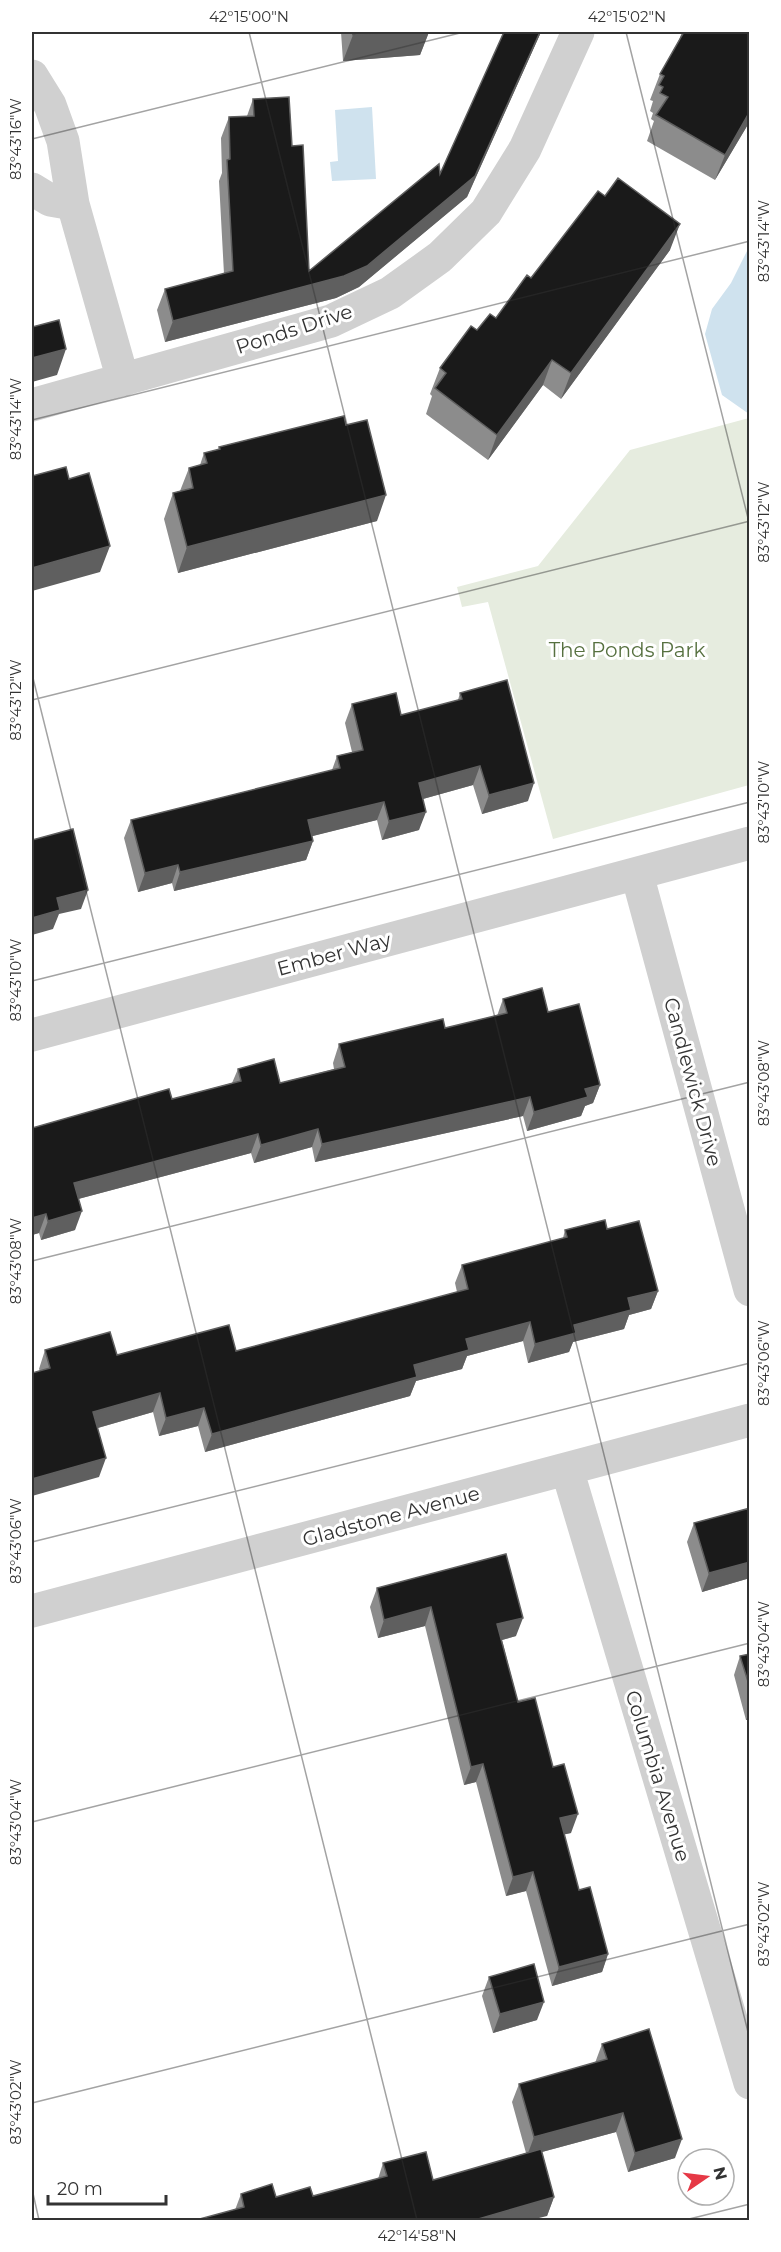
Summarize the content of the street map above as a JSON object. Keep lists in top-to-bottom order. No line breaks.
{"streets":{"street":["Ponds Drive","Ember Way","Candlewick Drive","Gladstone Avenue","Columbia Avenue"]},"crossings":[["Ember Way","Candlewick Drive"],["Gladstone Avenue","Columbia Avenue"]],"parks":["The Ponds Park"],"scale_bar":"20 m","north":"right","coordinates":["42°15'00\"N","42°15'02\"N","83°43'16\"W","83°43'14\"W","83°43'12\"W","83°43'10\"W","83°43'08\"W","83°43'06\"W","83°43'04\"W","83°43'02\"W","42°14'58\"N"]}
